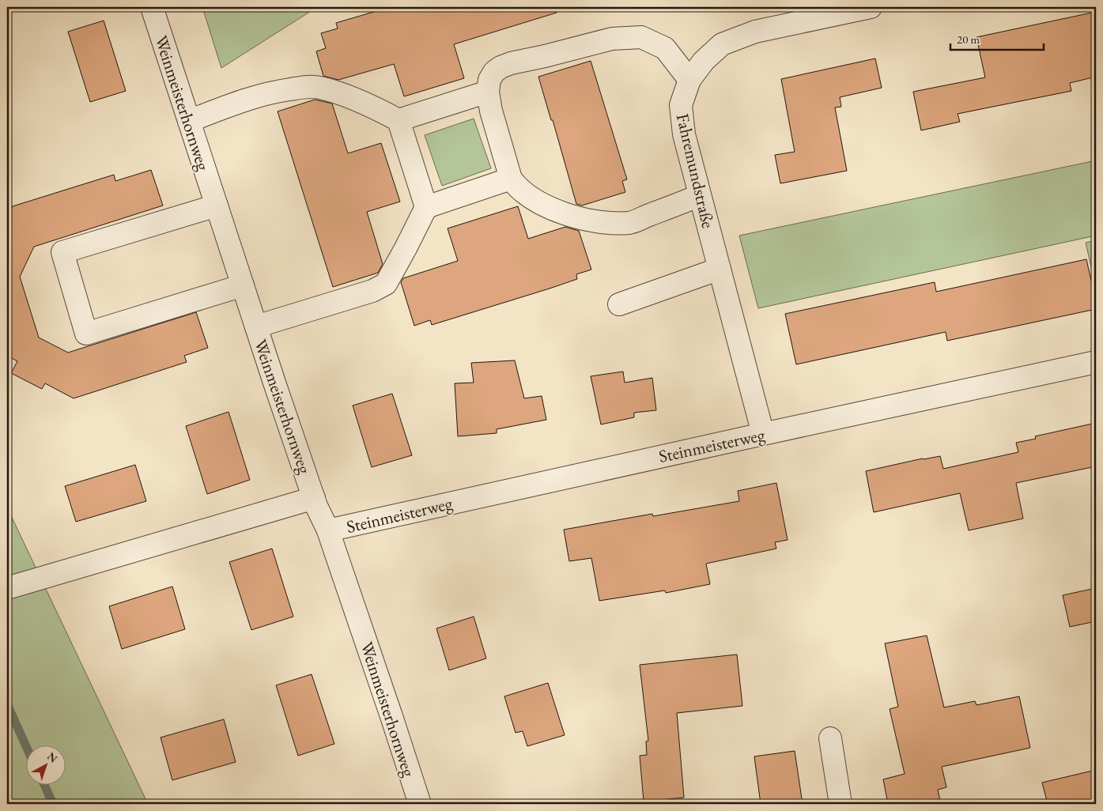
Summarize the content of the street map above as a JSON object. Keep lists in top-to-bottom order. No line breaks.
{"streets":{"street":["Weinmeisterhornweg","Fahremundstraße","Steinmeisterweg"]},"crossings":[["Weinmeisterhornweg","Steinmeisterweg"],["Fahremundstraße","Steinmeisterweg"]],"scale_bar":"20 m","north":"top right"}
